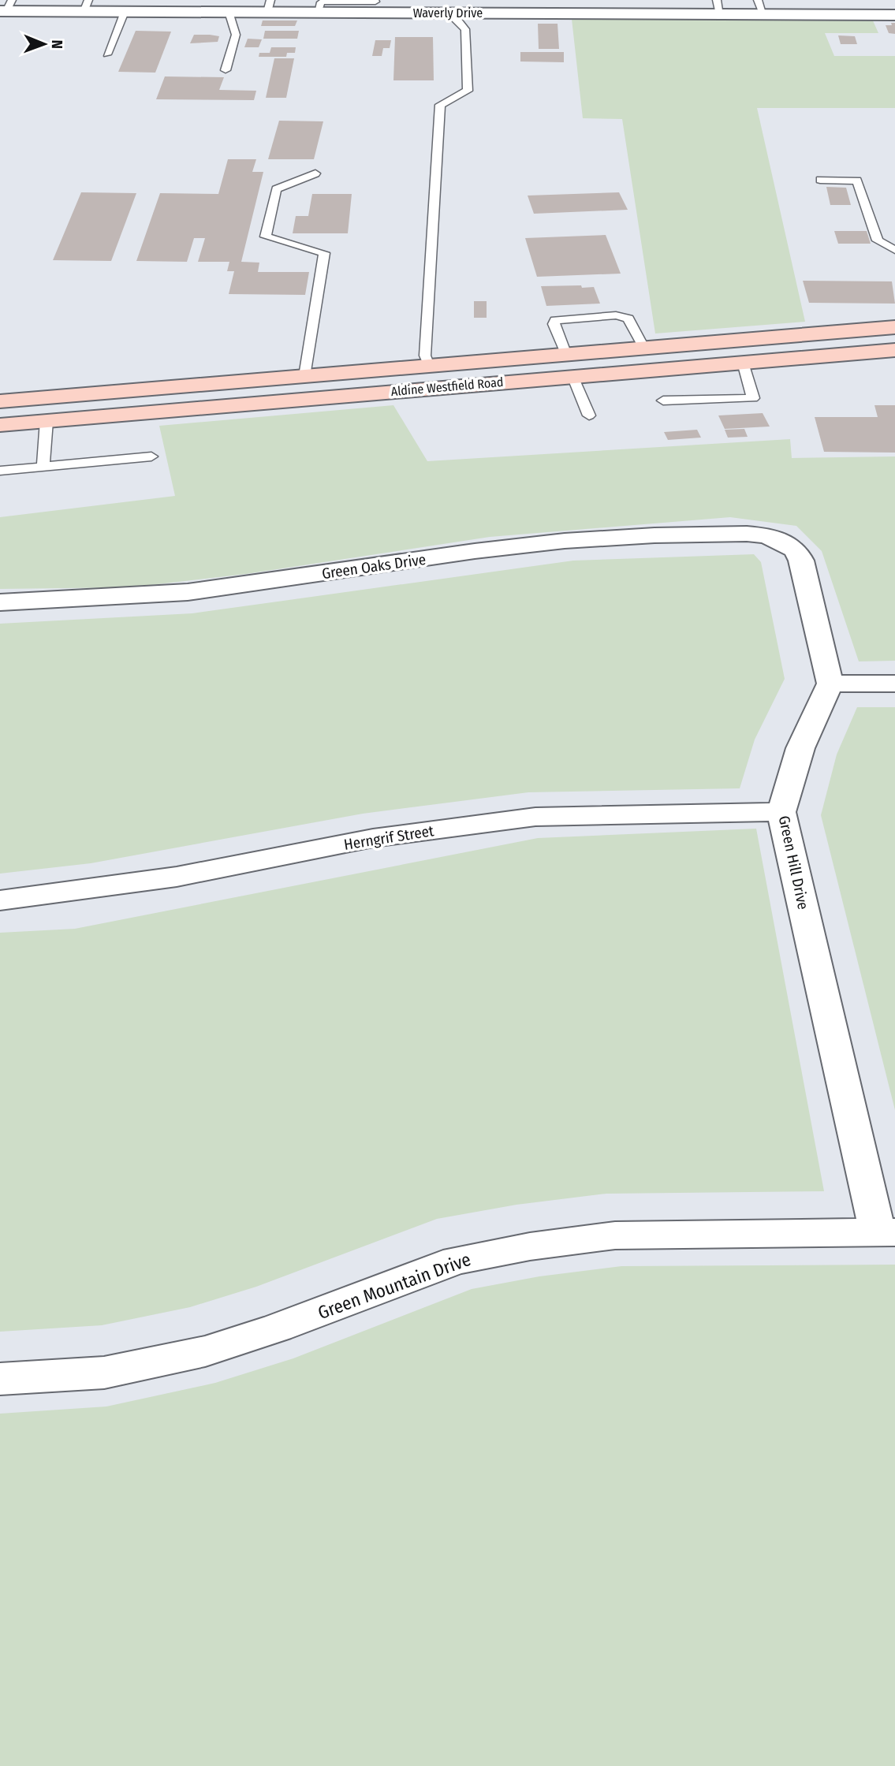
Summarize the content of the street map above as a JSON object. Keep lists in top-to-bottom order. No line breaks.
{"streets":{"main road":["Aldine Westfield Road"],"street":["Waverly Drive","Green Oaks Drive","Herngrif Street","Green Hill Drive","Green Mountain Drive"]},"crossings":[["Green Oaks Drive","Green Hill Drive"],["Herngrif Street","Green Hill Drive"],["Green Hill Drive","Green Mountain Drive"]],"north":"right"}
